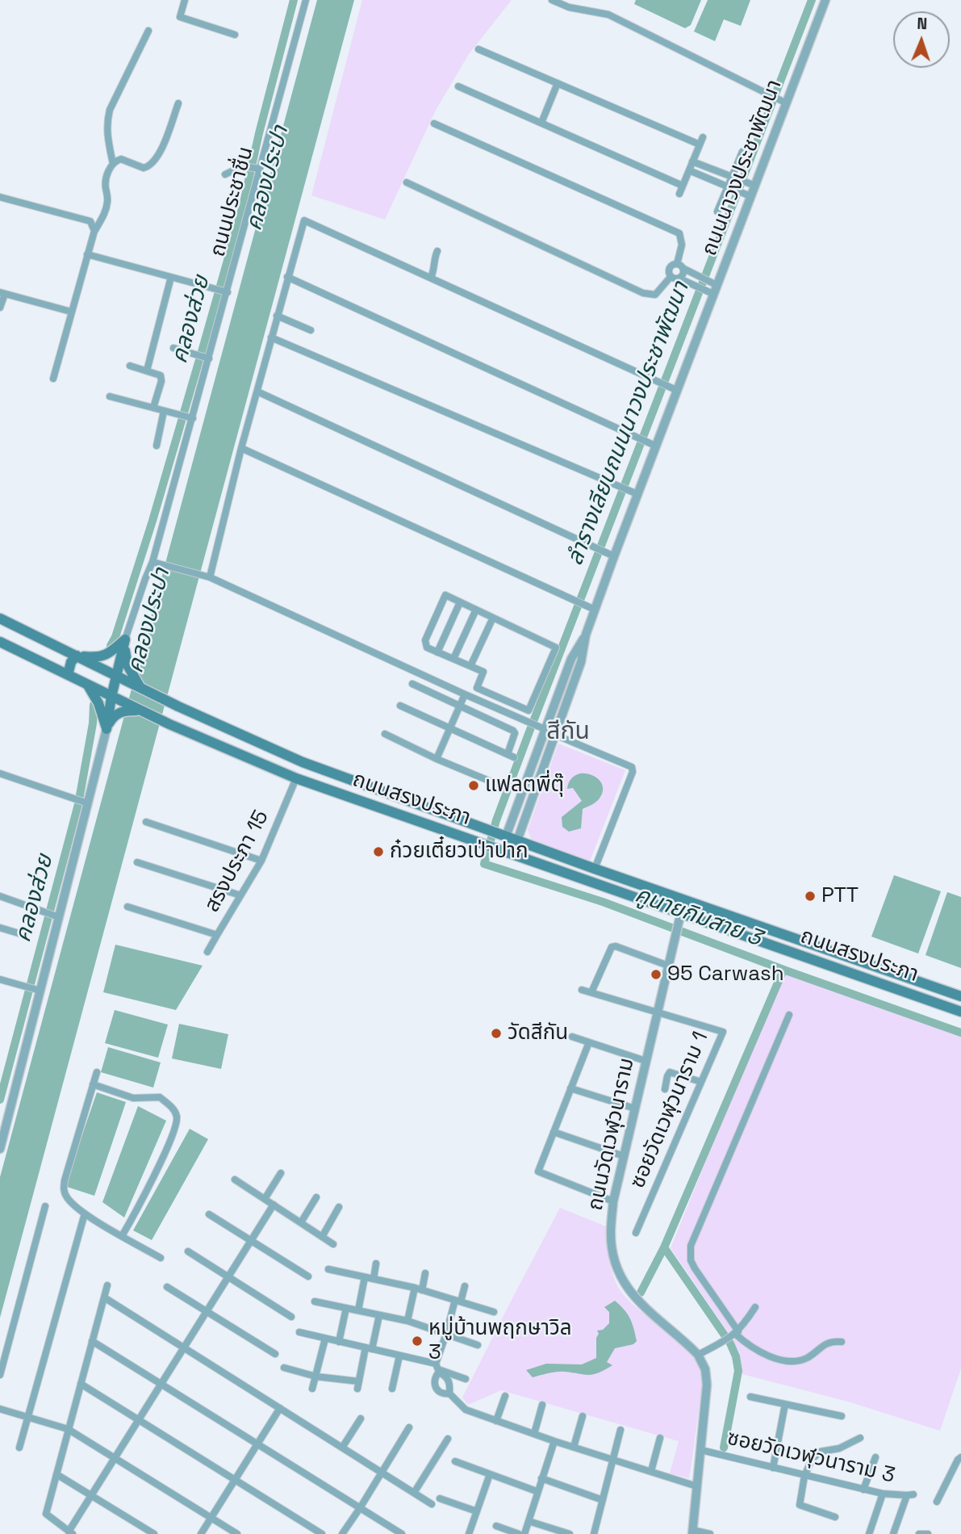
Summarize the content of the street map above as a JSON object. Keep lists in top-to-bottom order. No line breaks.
{"streets":{"main road":["ถนนสรงประภา"],"street":["ถนนนาวงประชาพัฒนา","ถนนประชาชื่น","สรงประภา 15","ซอยวัดเวฬุวนาราม 1","ถนนวัดเวฬุวนาราม","ซอยวัดเวฬุวนาราม 3"]},"crossings":[["ถนนนาวงประชาพัฒนา","ถนนสรงประภา"],["ถนนสรงประภา","สรงประภา 15"],["ถนนสรงประภา","ถนนวัดเวฬุวนาราม"],["ซอยวัดเวฬุวนาราม 1","ถนนวัดเวฬุวนาราม"]],"districts":["สีกัน"],"water":["คลองประปา","คลองส่วย","ลำรางเลียบถนนนาวงประชาพัฒนา","คูนายกิมสาย 3"],"places":["แฟลตพี่ตุ๊","ก๋วยเตี๋ยวเป่าปาก","PTT","95 Carwash","วัดสีกัน","หมู่บ้านพฤกษาวิล 3"],"north":"top"}
